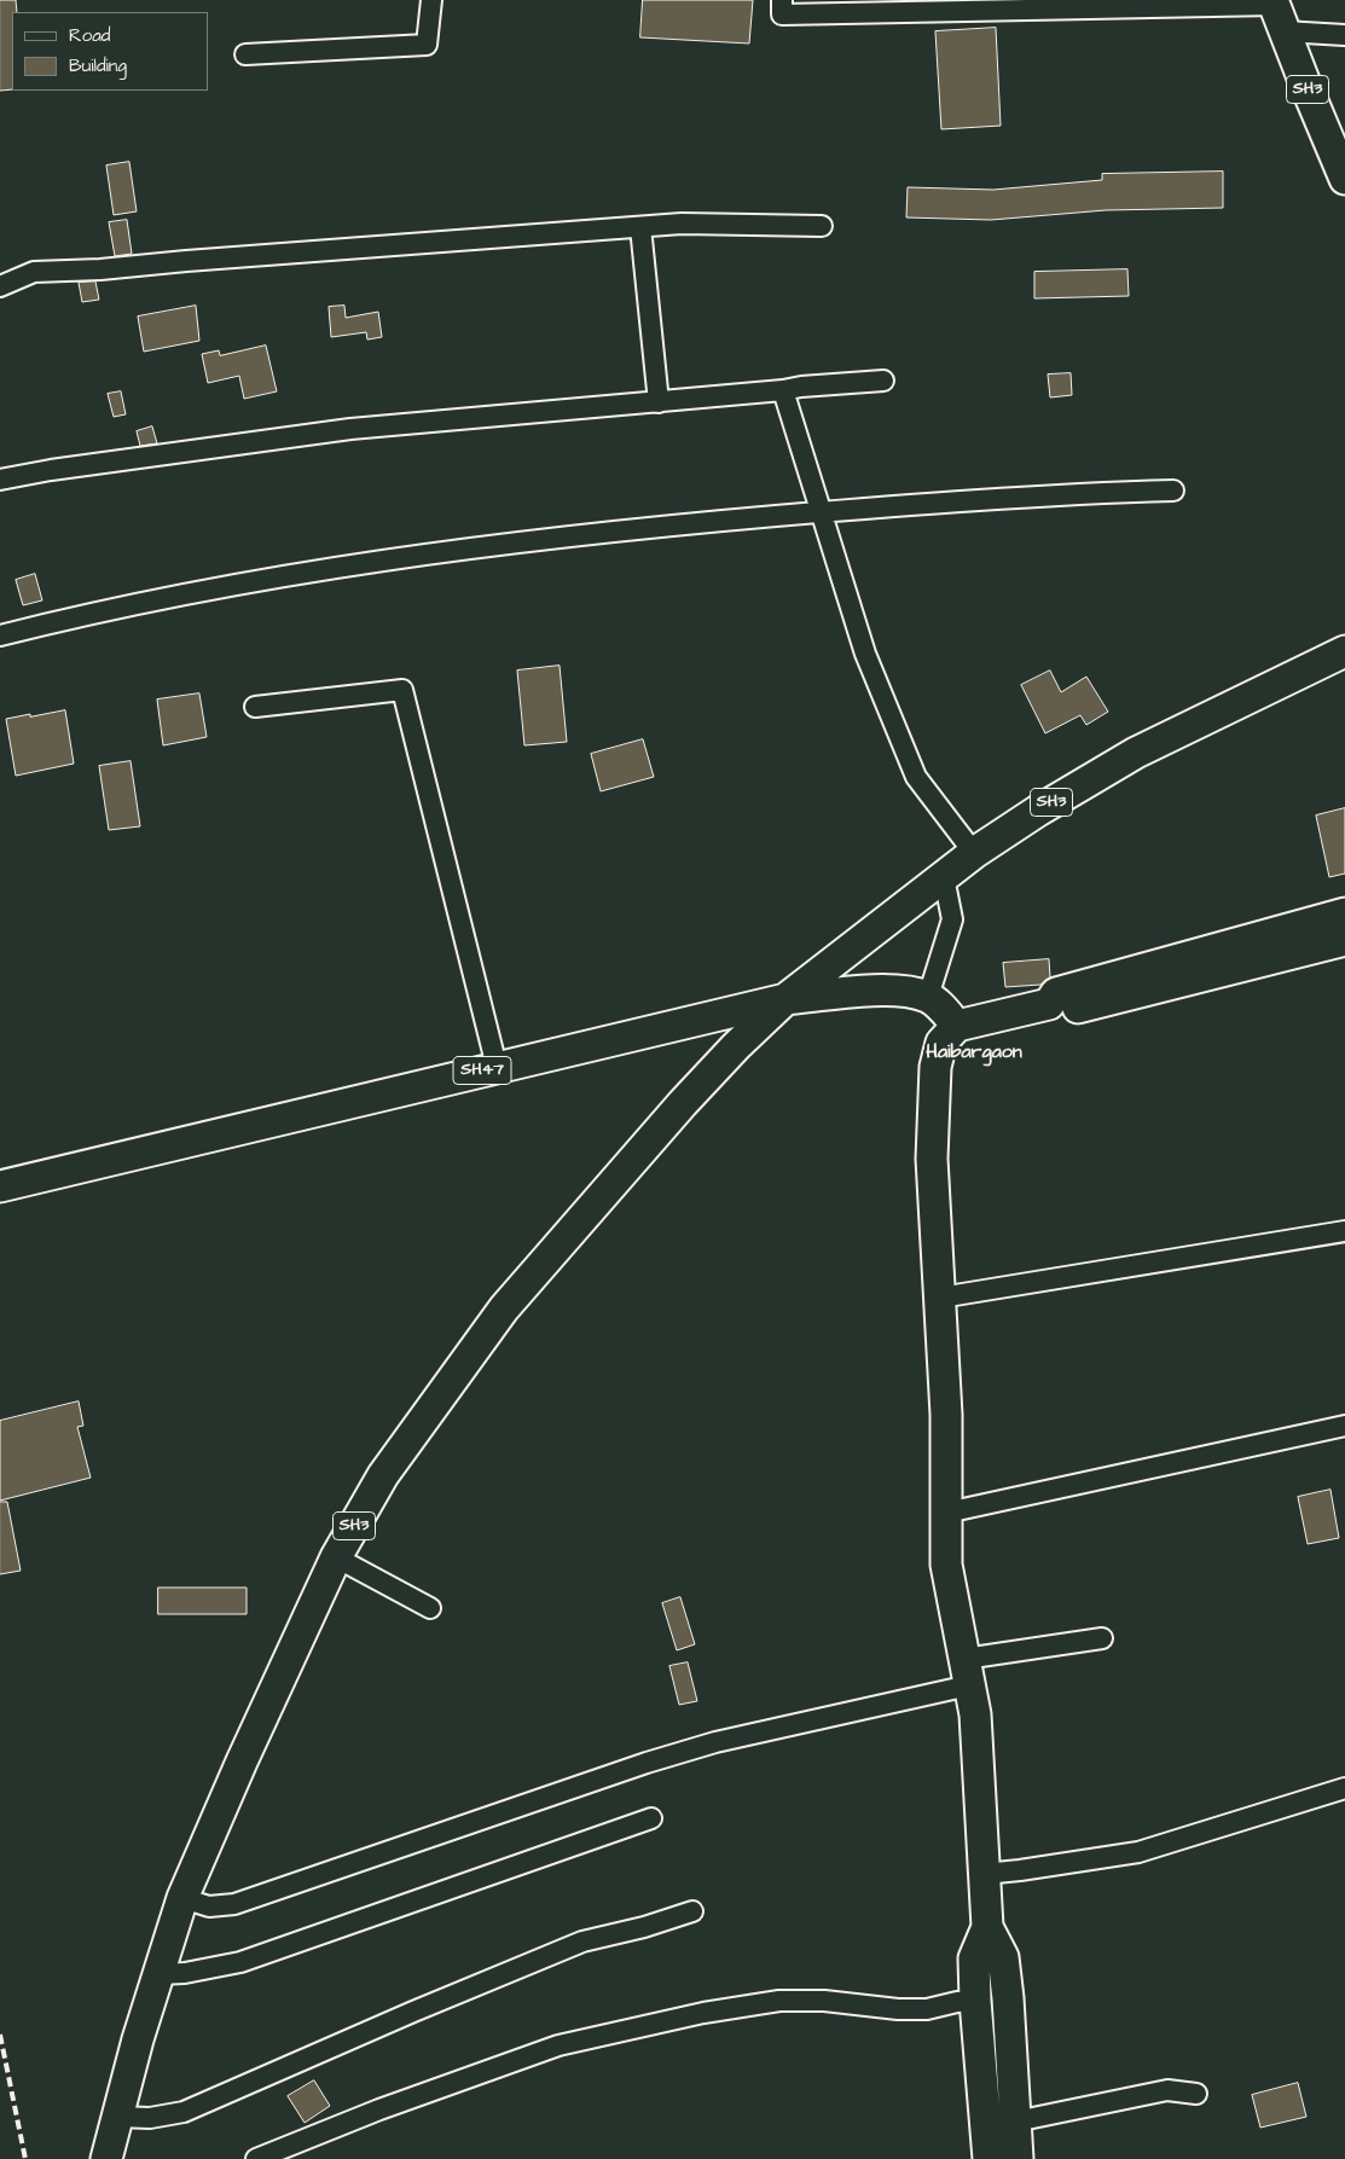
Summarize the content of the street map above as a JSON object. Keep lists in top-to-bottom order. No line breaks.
{"streets":{"main road":["SH3","SH47"]},"crossings":[["SH3","SH47"]],"districts":["Haibargaon"],"legend":["Road","Building"]}
